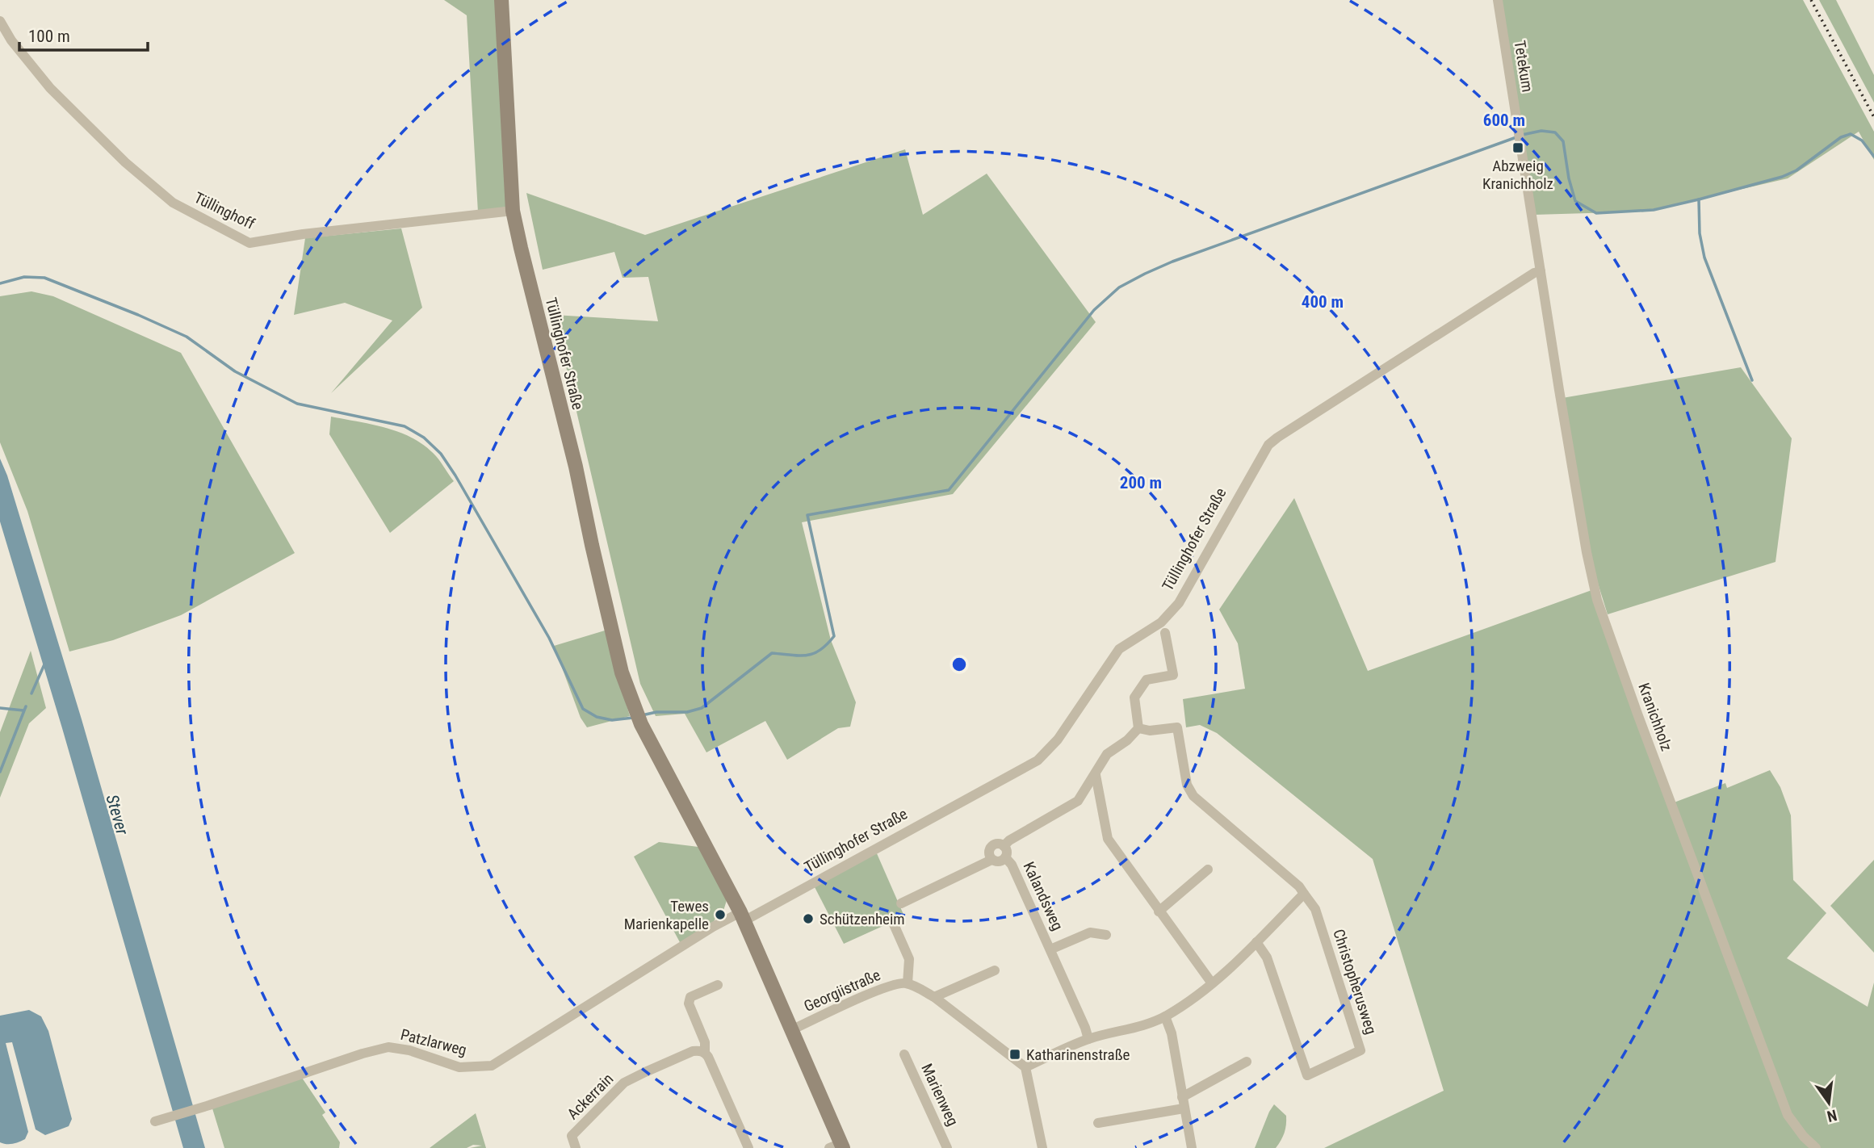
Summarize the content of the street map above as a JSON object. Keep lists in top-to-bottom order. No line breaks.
{"streets":{"main road":["Tüllinghofer Straße"],"street":["Tetekum","Tüllinghoff","Kranichholz","Kalandsweg","Christopherusweg","Georgiistraße","Patzlarweg","Marienweg","Ackerrain"]},"crossings":[["Tetekum","Tüllinghofer Straße"],["Tetekum","Kranichholz"],["Tüllinghoff","Tüllinghofer Straße"],["Tüllinghofer Straße","Kranichholz"],["Tüllinghofer Straße","Patzlarweg"]],"water":["Stever"],"places":{"transit":["Abzweig Kranichholz","Katharinenstraße"],"other":["Tewes Marienkapelle","Schützenheim"]},"scale_bar":"100 m","north":"bottom","rings":["600 m","400 m","200 m"]}
